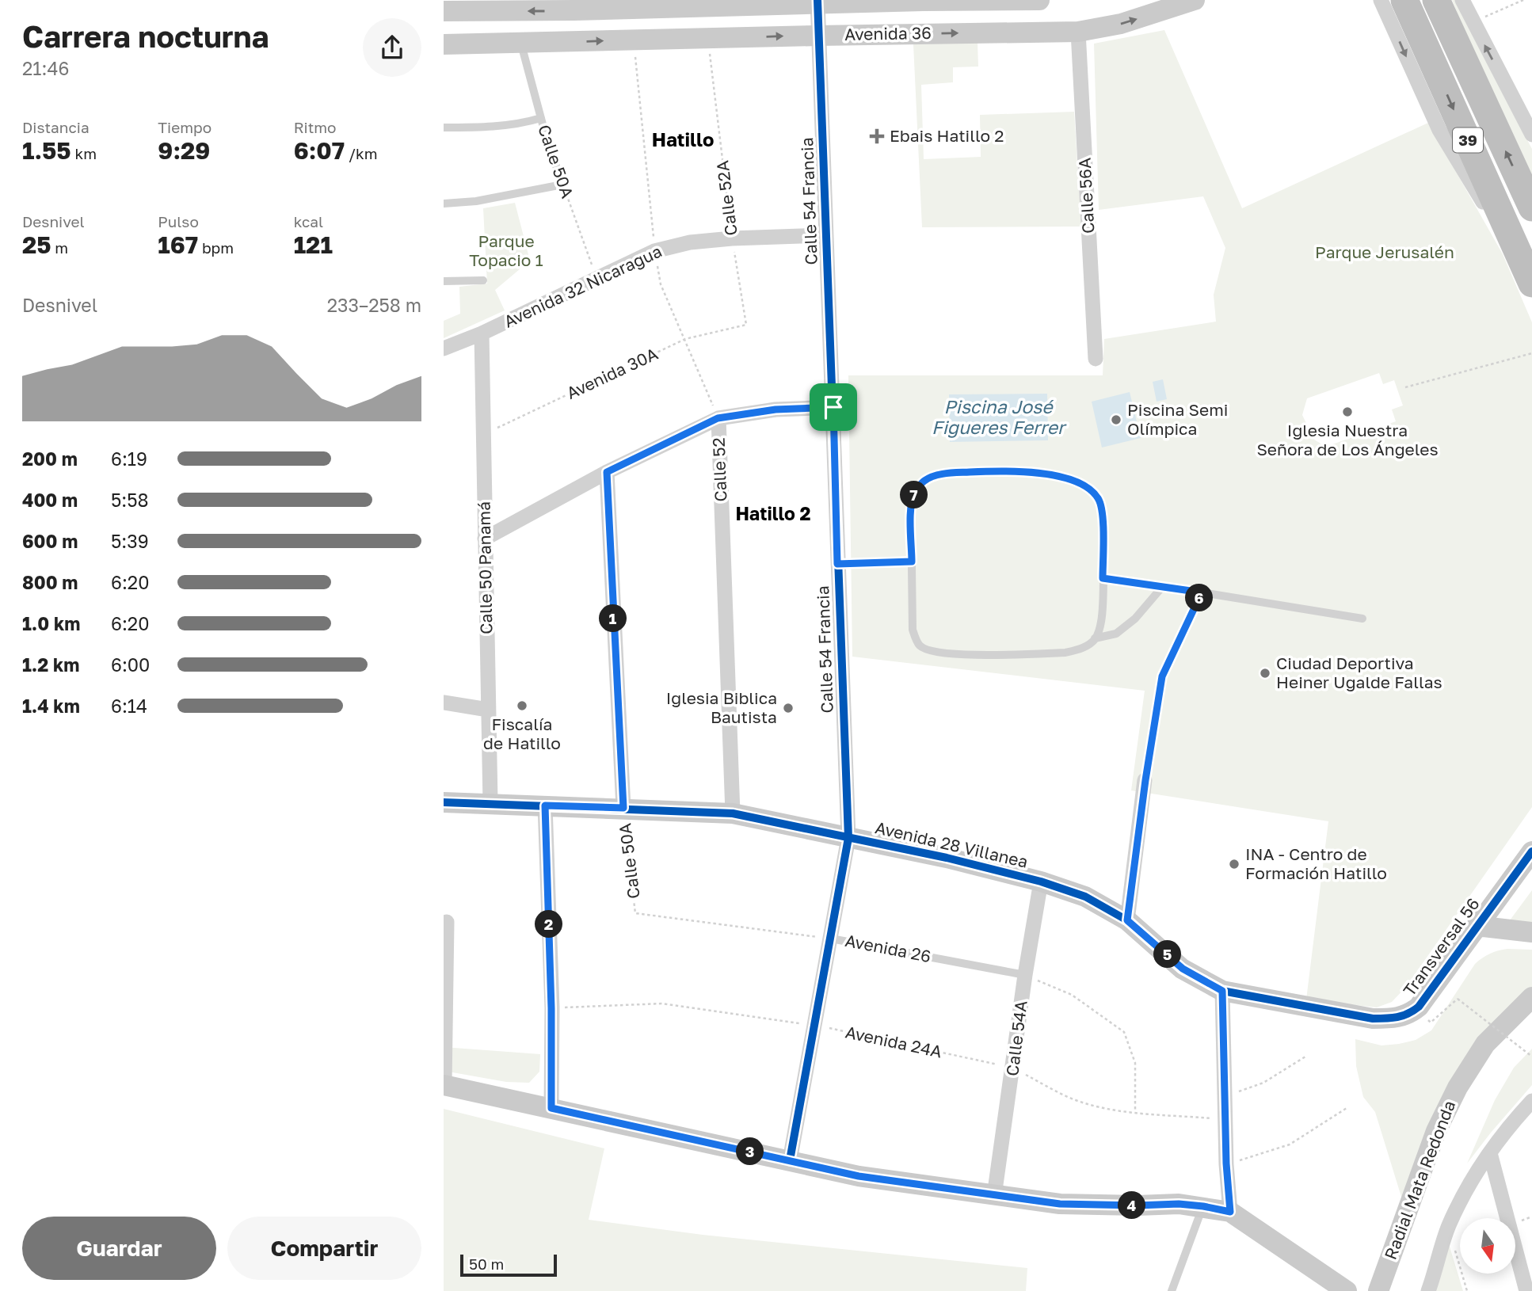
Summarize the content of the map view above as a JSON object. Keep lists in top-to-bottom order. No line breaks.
{"streets":{"highway":["39"],"street":["Avenida 36","Calle 56A","Calle 54 Francia","Avenida 32 Nicaragua","Calle 52","Calle 50 Panamá","Avenida 28 Villanea","Transversal 56","Calle 54A","Radial Mata Redonda"],"lane":["Calle 50A","Avenida 26"],"path":["Calle 52A","Avenida 30A","Avenida 24A"]},"crossings":[["Avenida 36","Calle 50A"],["Avenida 36","Calle 56A"],["Avenida 36","Calle 52A"],["Avenida 36","Calle 54 Francia"],["Avenida 36","Calle 52"],["Calle 50A","Avenida 32 Nicaragua"],["Calle 50A","Avenida 28 Villanea"],["Calle 50A","Avenida 26"],["Calle 52A","Avenida 32 Nicaragua"],["Calle 52A","Avenida 30A"],["Calle 54 Francia","Avenida 32 Nicaragua"],["Calle 54 Francia","Avenida 28 Villanea"],["Calle 54 Francia","Avenida 26"],["Calle 54 Francia","Avenida 24A"],["Avenida 32 Nicaragua","Calle 52"],["Avenida 32 Nicaragua","Calle 50 Panamá"],["Avenida 30A","Calle 52"],["Avenida 30A","Calle 50 Panamá"],["Calle 52","Avenida 28 Villanea"],["Calle 50 Panamá","Avenida 28 Villanea"],["Avenida 28 Villanea","Transversal 56"],["Avenida 28 Villanea","Calle 54A"],["Avenida 26","Calle 54A"],["Calle 54A","Avenida 24A"]],"districts":["Hatillo","Hatillo 2"],"water":["Piscina José Figueres Ferrer"],"parks":["Parque Topacio 1","Parque Jerusalén"],"places":{"health":["Ebais Hatillo 2"],"other":["Iglesia Nuestra Señora de Los Ángeles","Piscina Semi Olímpica","Ciudad Deportiva Heiner Ugalde Fallas","Fiscalía de Hatillo","Iglesia Biblica Bautista","INA - Centro de Formación Hatillo"]},"scale_bar":"50 m","north":"bottom","page":{"heading":["Carrera nocturna","21:46"],"stats":[["Distancia","1.55 km"],["Tiempo","9:29"],["Ritmo","6:07 /km"],["Desnivel","25 m"],["Pulso","167 bpm"],["kcal","121"]],"chart":["Desnivel","233–258 m"],"list":[{"name":"200 m","note":"6:19"},{"name":"400 m","note":"5:58"},{"name":"600 m","note":"5:39"},{"name":"800 m","note":"6:20"},{"name":"1.0 km","note":"6:20"},{"name":"1.2 km","note":"6:00"},{"name":"1.4 km","note":"6:14"}],"pins":["7","6","1","2","5","3","4"],"buttons":["Guardar","Compartir"],"scale":"50 m"}}
